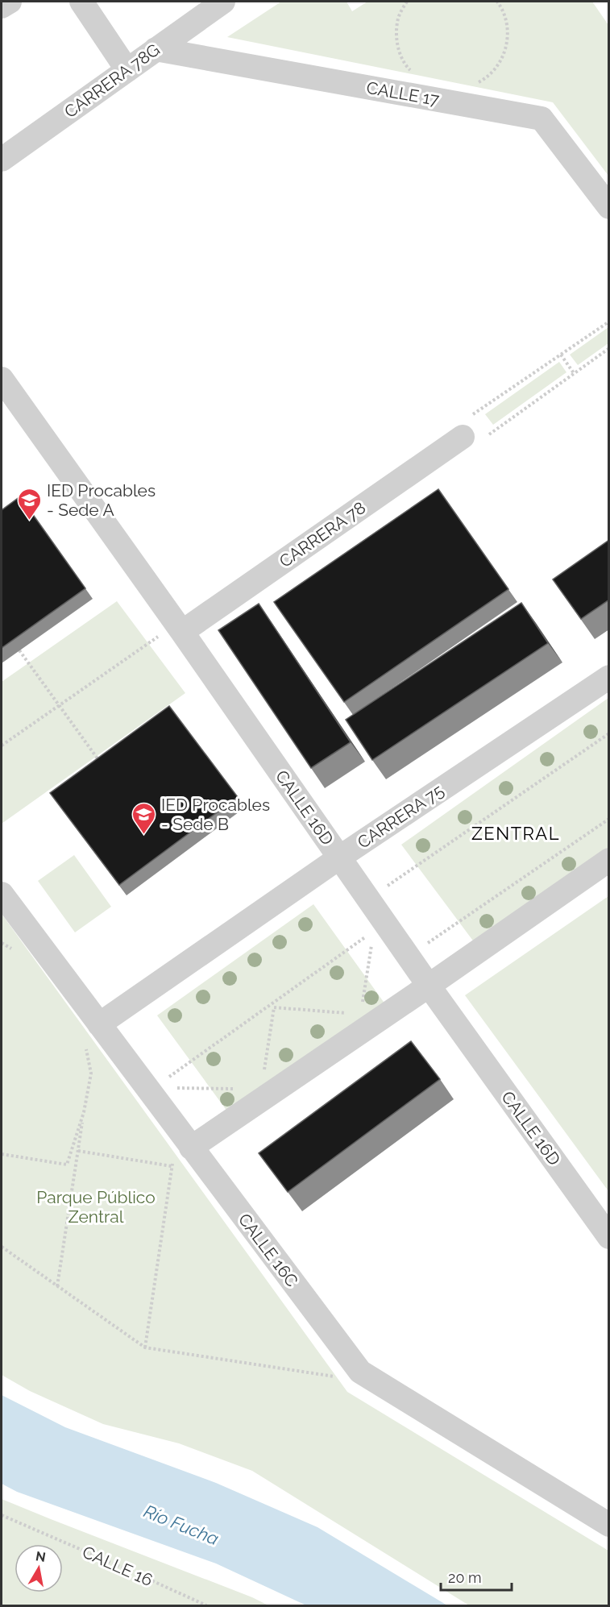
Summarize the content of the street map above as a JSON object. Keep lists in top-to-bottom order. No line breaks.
{"streets":{"street":["CARRERA 78G","CALLE 17","CARRERA 78","CALLE 16D","CARRERA 75","CALLE 16C"],"path":["CALLE 16"]},"crossings":[["CARRERA 78G","CALLE 17"],["CARRERA 78","CALLE 16D"],["CALLE 16D","CARRERA 75"],["CARRERA 75","CALLE 16C"]],"districts":["ZENTRAL"],"water":["Río Fucha"],"parks":["Parque Público Zentral"],"places":{"school or university":["IED Procables - Sede A","IED Procables - Sede B"]},"scale_bar":"20 m","north":"top"}
